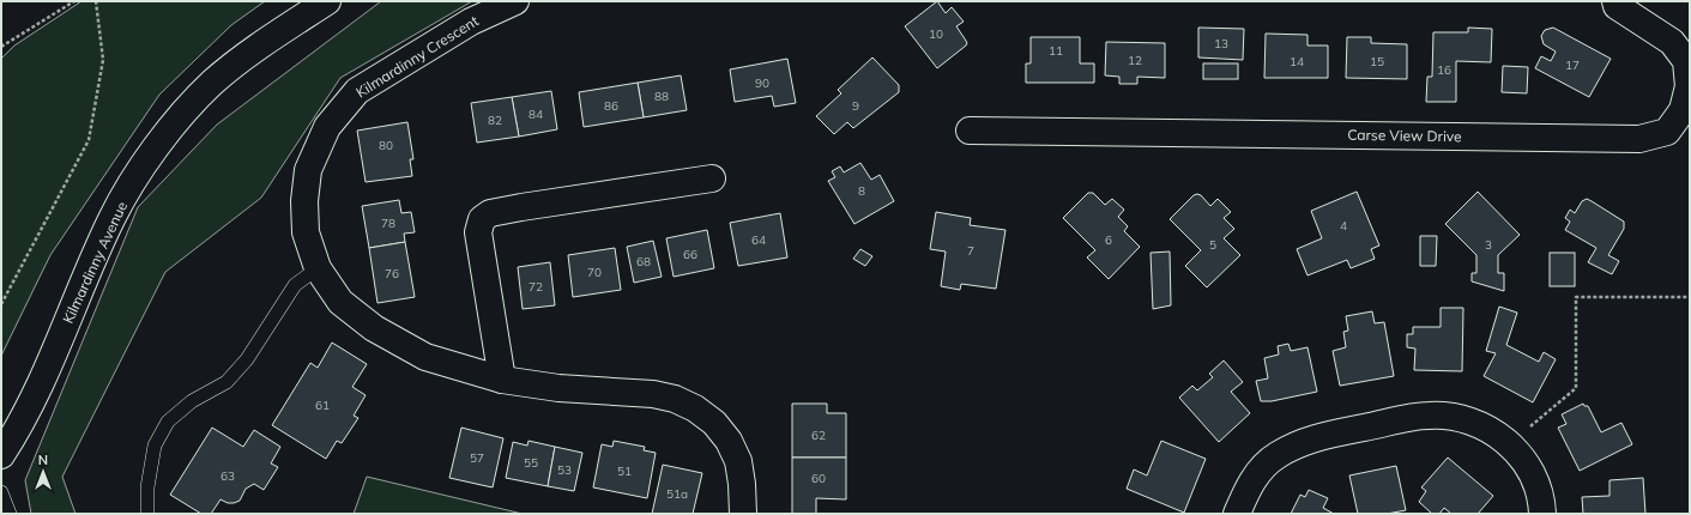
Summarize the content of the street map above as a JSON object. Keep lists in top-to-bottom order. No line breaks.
{"streets":{"street":["Kilmardinny Crescent","Carse View Drive","Kilmardinny Avenue"]},"house_numbers":["10","13","11","12","14","15","17","16","90","88","86","9","84","82","80","8","78","4","64","6","5","3","7","66","68","70","76","72","61","62","57","55","53","51","63","60","51a"],"north":"top"}
